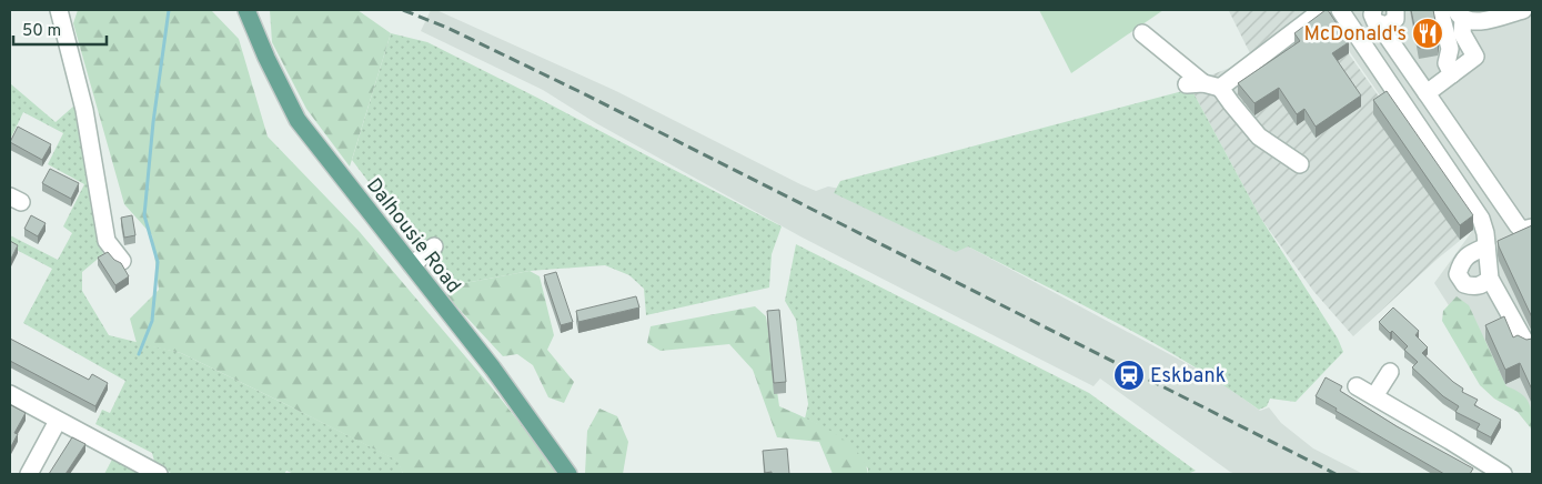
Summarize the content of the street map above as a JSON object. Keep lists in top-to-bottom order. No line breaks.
{"streets":{"main road":["Dalhousie Road"]},"places":{"restaurant":["McDonald's"],"station":["Eskbank"]},"scale_bar":"50 m"}
